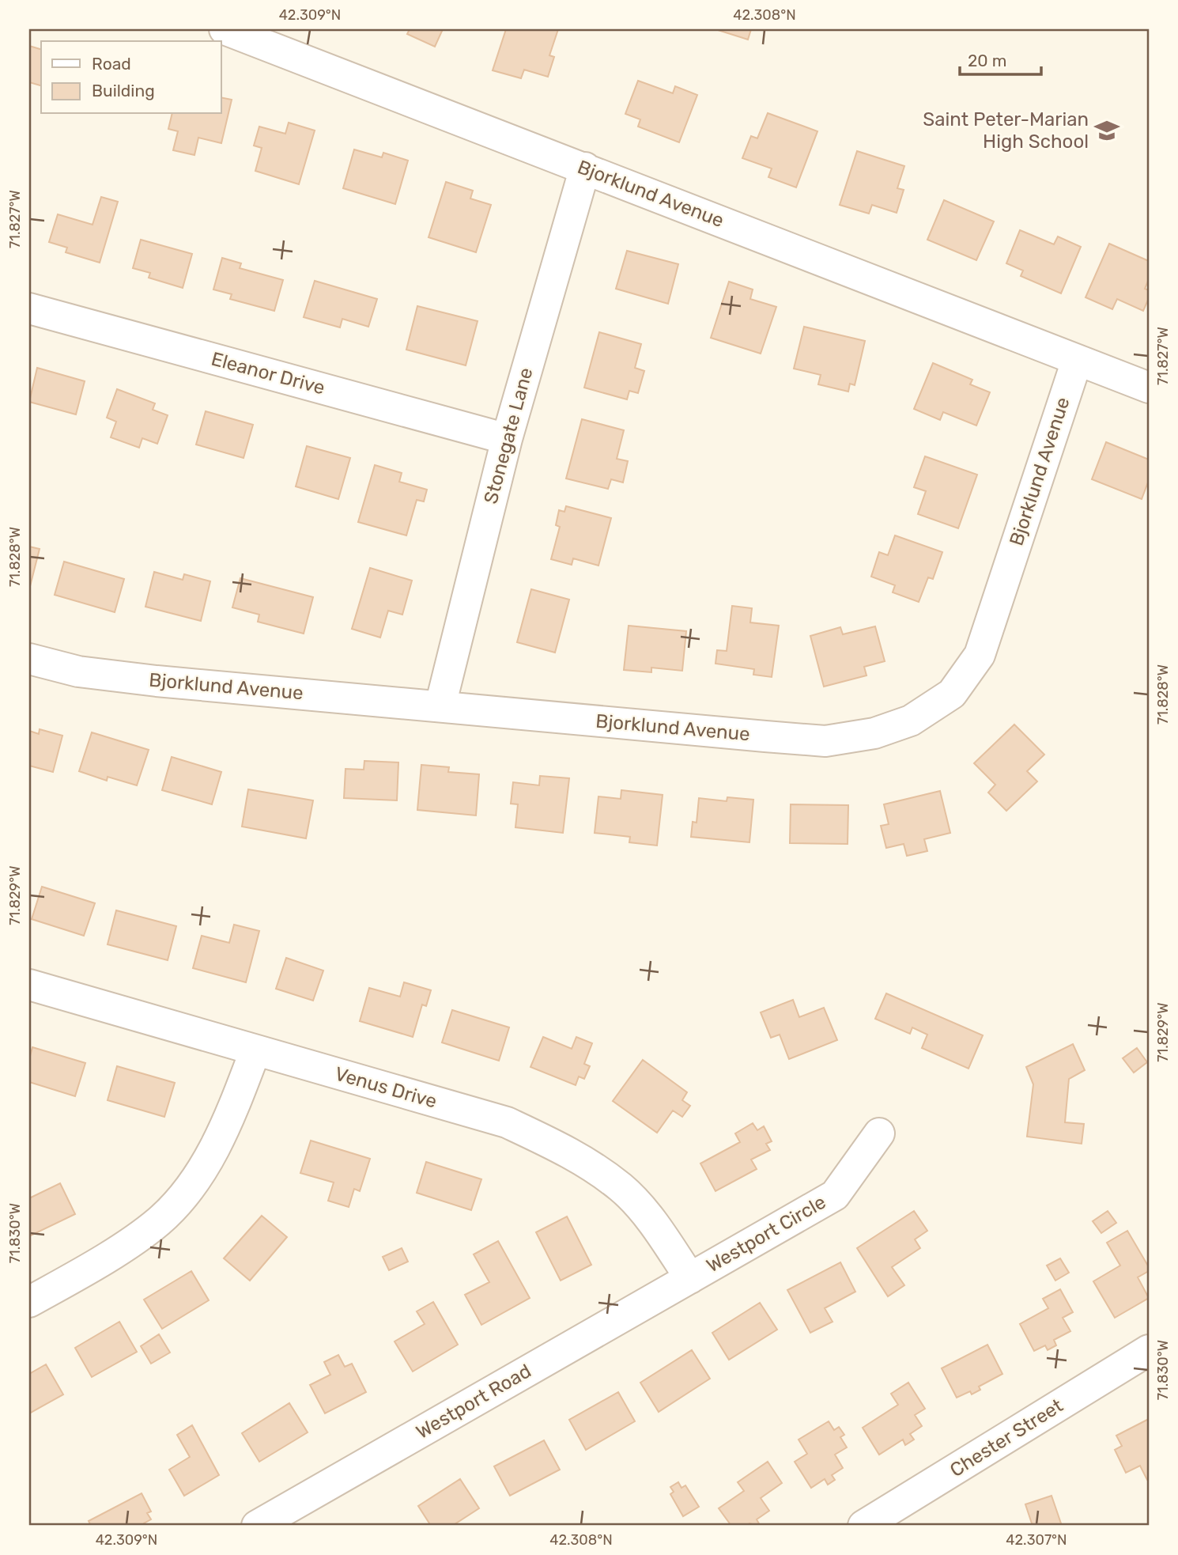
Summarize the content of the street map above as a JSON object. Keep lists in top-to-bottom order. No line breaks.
{"streets":{"street":["Bjorklund Avenue","Eleanor Drive","Stonegate Lane","Venus Drive","Westport Circle","Westport Road","Chester Street"]},"crossings":[["Bjorklund Avenue","Stonegate Lane"],["Eleanor Drive","Stonegate Lane"],["Venus Drive","Westport Circle"],["Venus Drive","Westport Road"],["Westport Circle","Westport Road"]],"places":{"school or university":["Saint Peter-Marian High School"]},"legend":["Road","Building"],"scale_bar":"20 m","coordinates":["42.309°N","42.308°N","71.827°W","71.828°W","71.829°W","71.830°W","42.307°N"]}
